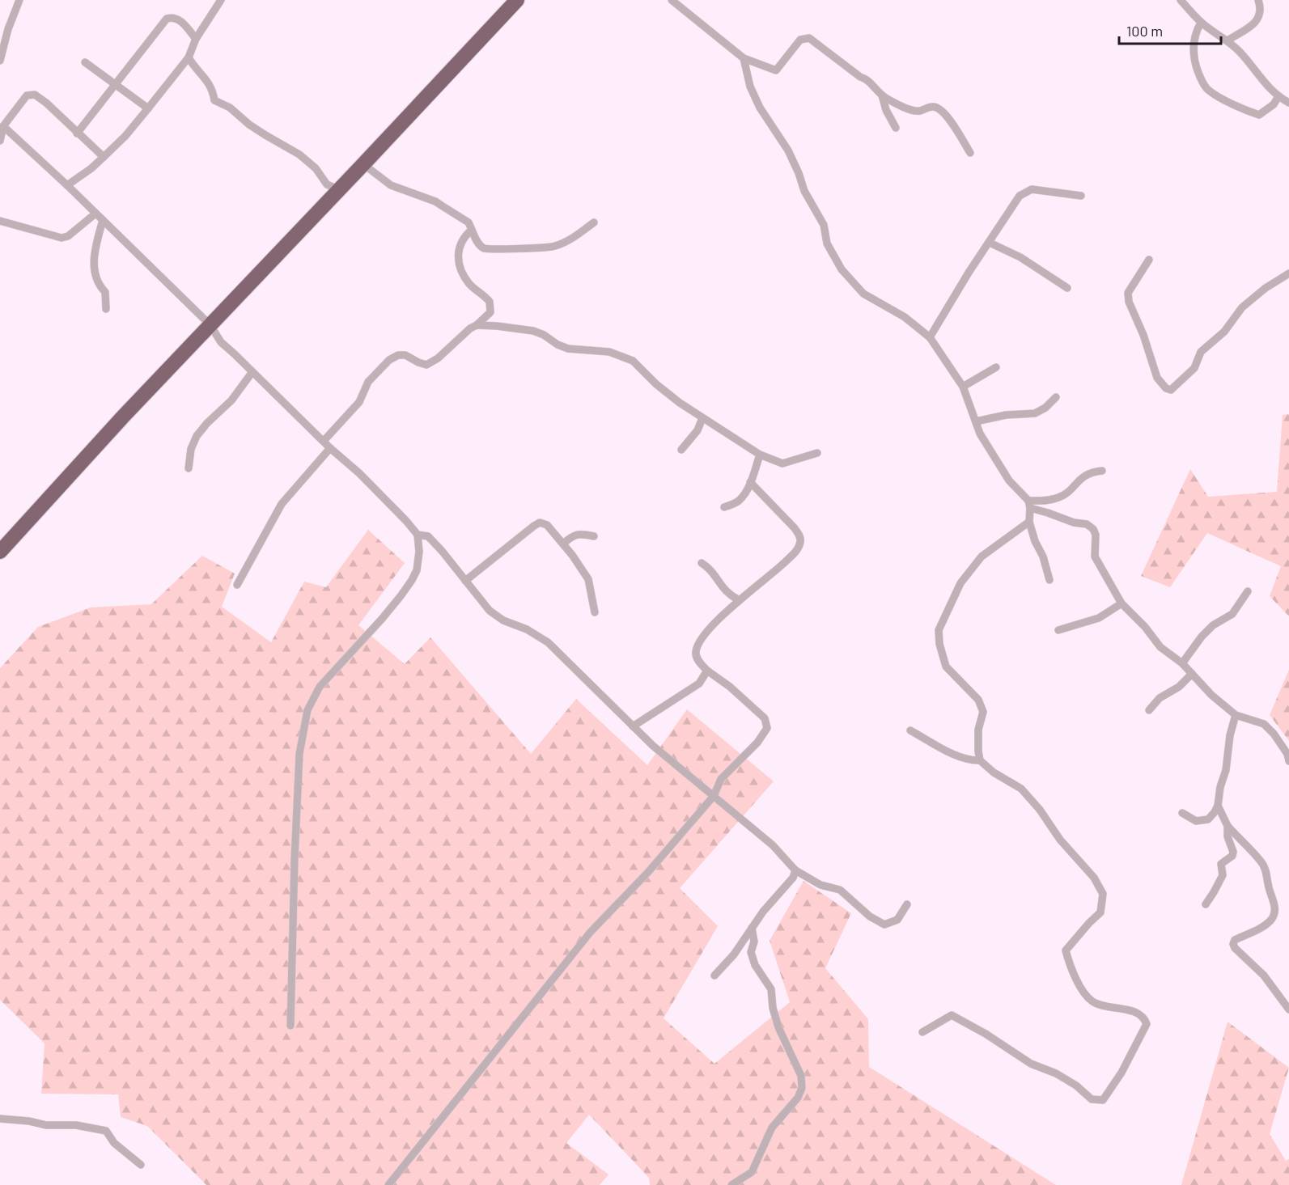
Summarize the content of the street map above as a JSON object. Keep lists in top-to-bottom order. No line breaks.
{"scale_bar":"100 m"}
